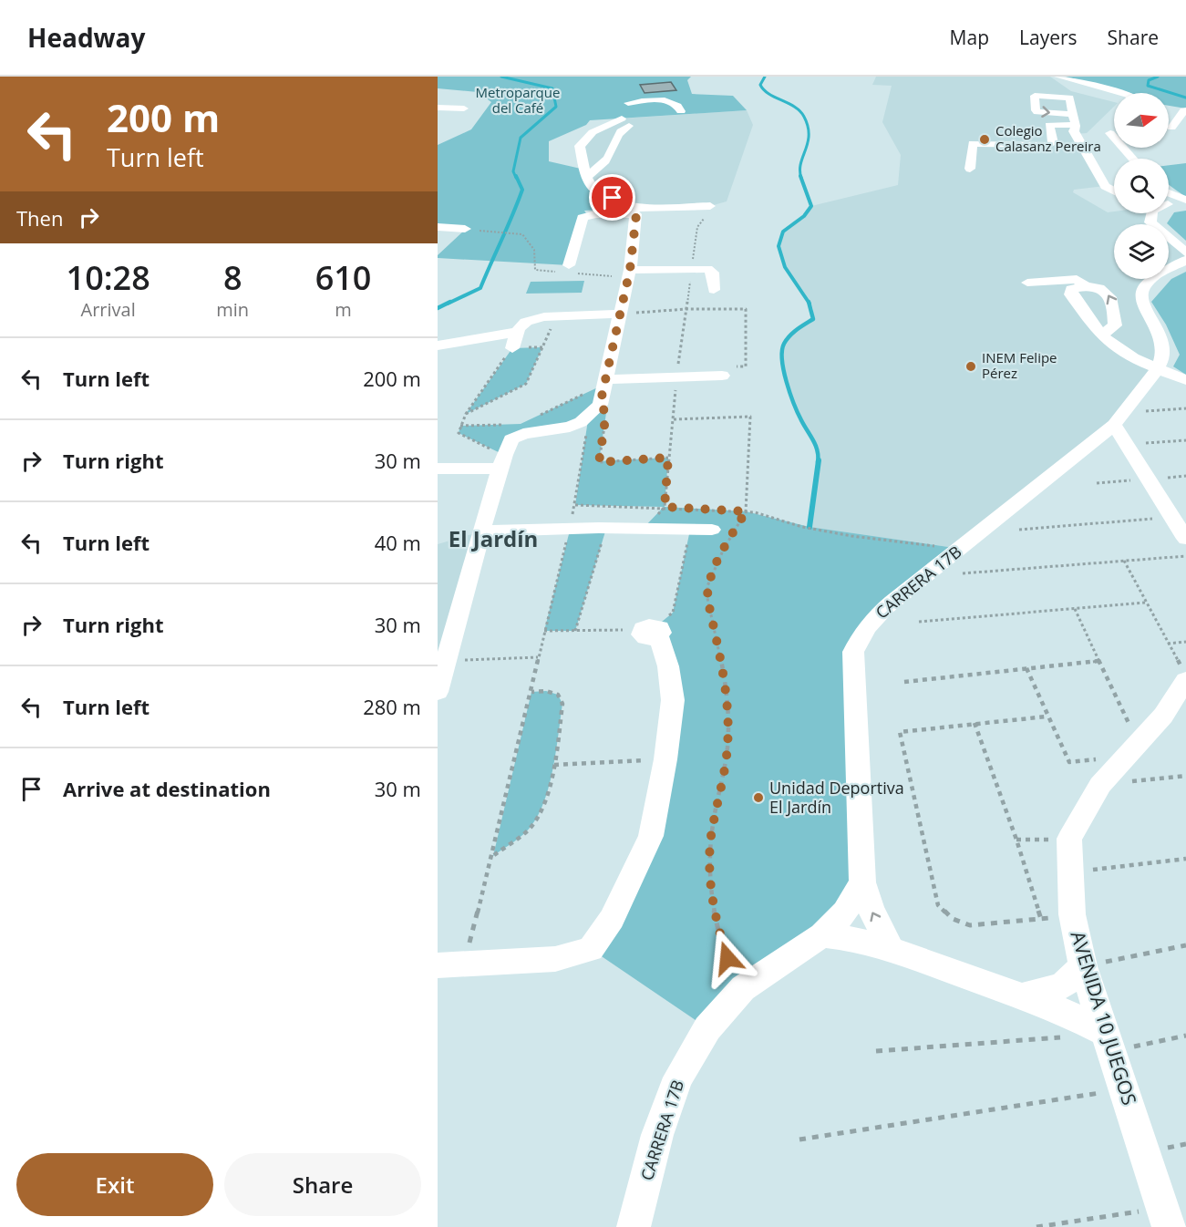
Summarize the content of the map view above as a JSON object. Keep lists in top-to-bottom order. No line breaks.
{"streets":{"street":["CARRERA 17B","AVENIDA 10 JUEGOS"]},"districts":["El Jardín"],"parks":["Metroparque del Café"],"places":["Colegio Calasanz Pereira","INEM Felipe Pérez","Unidad Deportiva El Jardín"],"north":"right","page":{"header":"Headway","nav":["Map","Layers","Share"],"turn":["200 m","Turn left"],"then":"Then","eta":["10:28","Arrival","8","min","610","m"],"list":[{"name":"Turn left","value":"200 m"},{"name":"Turn right","value":"30 m"},{"name":"Turn left","value":"40 m"},{"name":"Turn right","value":"30 m"},{"name":"Turn left","value":"280 m"},{"name":"Arrive at destination","value":"30 m"}],"buttons":["Exit","Share"]}}
